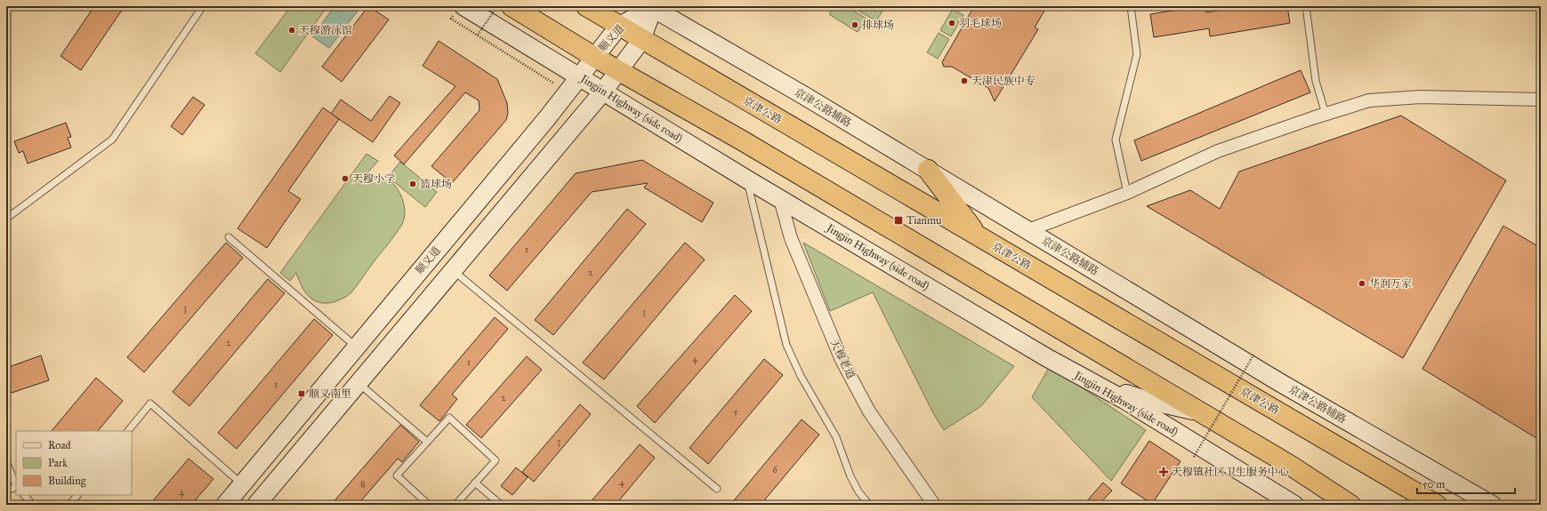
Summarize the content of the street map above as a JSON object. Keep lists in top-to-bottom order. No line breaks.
{"streets":{"highway":["京津公路"],"street":["顺义道","京津公路辅路","Jingjin Highway (side road)","天穆老道"]},"crossings":[["顺义道","京津公路辅路"],["顺义道","Jingjin Highway (side road)"],["顺义道","京津公路"],["Jingjin Highway (side road)","天穆老道"]],"places":{"other":["羽毛球场","排球场","天穆游泳馆","天津民族中专","天穆小学","篮球场","华润万家"],"transit":["Tianmu","顺义南里"],"health":["天穆镇社区卫生服务中心"]},"house_numbers":["1","2","3","3","2","4","1","1","2","5","3","6","4","8","4"],"legend":["Road","Park","Building"],"scale_bar":"50 m"}
